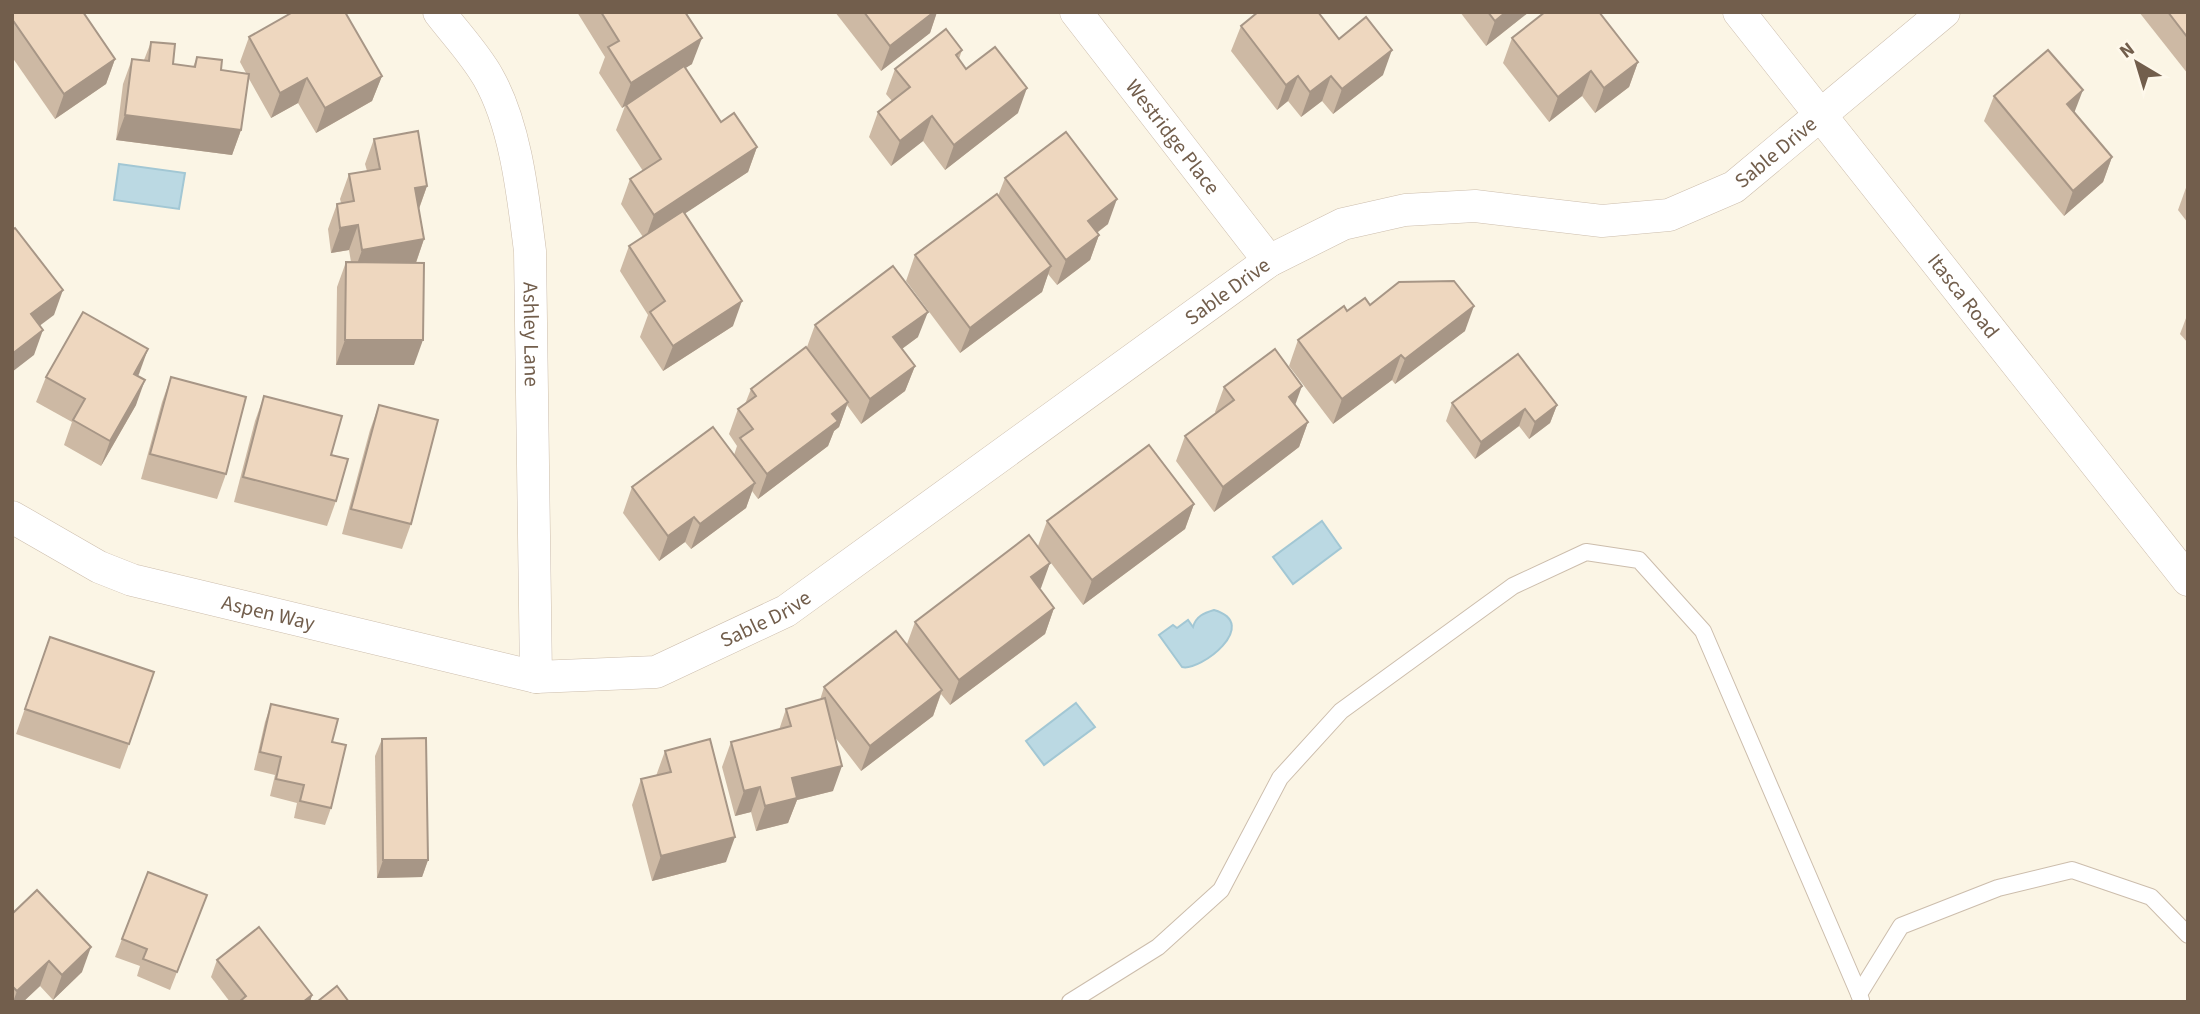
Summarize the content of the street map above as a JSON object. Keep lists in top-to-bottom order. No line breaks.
{"streets":{"street":["Westridge Place","Sable Drive","Itasca Road","Ashley Lane","Aspen Way"]},"crossings":[["Westridge Place","Sable Drive"],["Sable Drive","Itasca Road"],["Sable Drive","Ashley Lane"],["Sable Drive","Aspen Way"],["Ashley Lane","Aspen Way"]],"north":"top left"}
